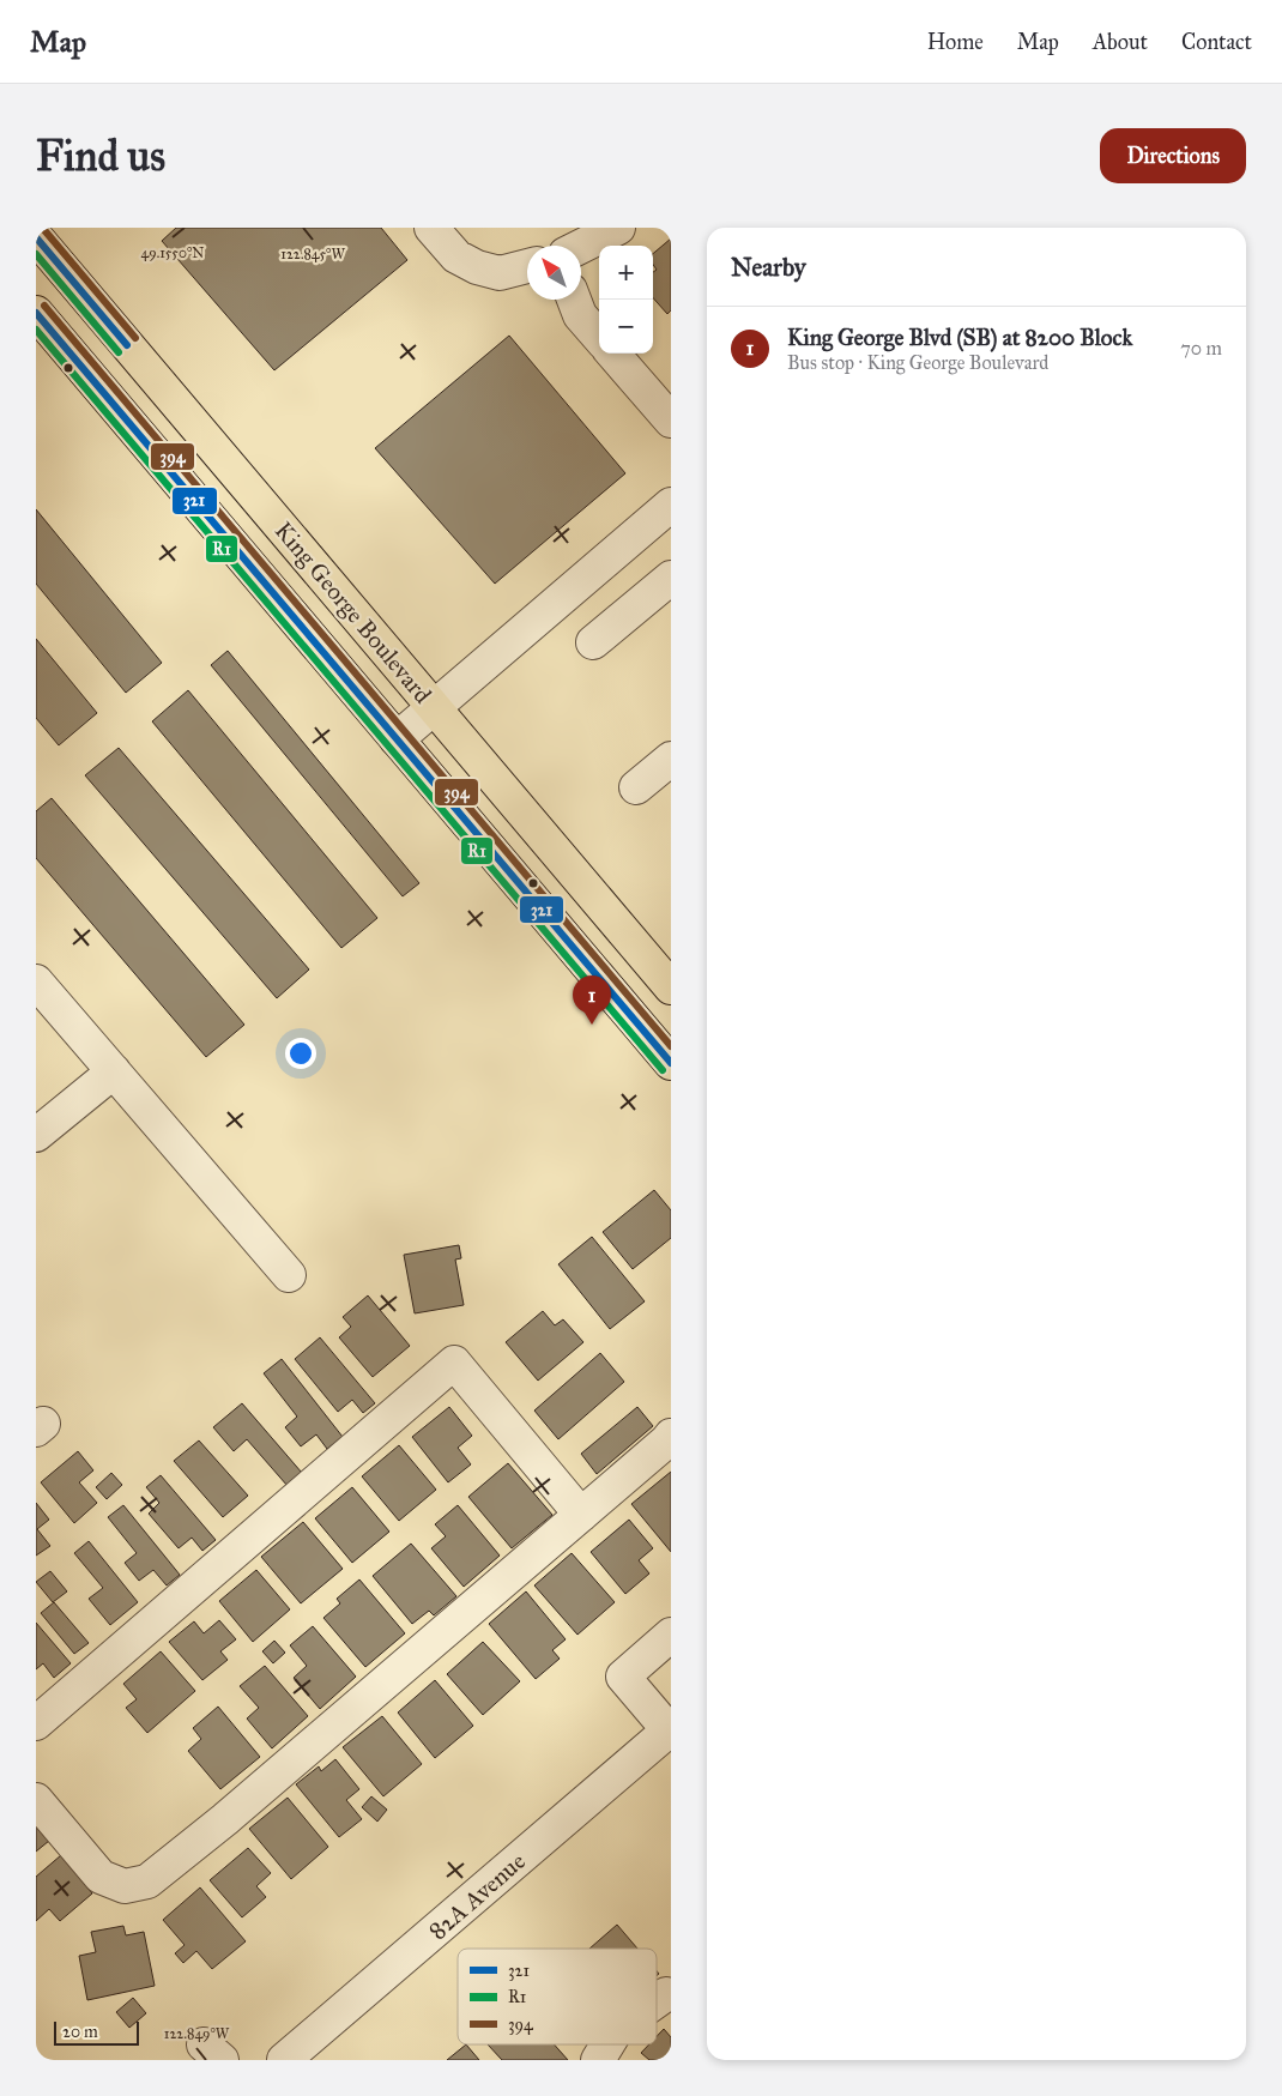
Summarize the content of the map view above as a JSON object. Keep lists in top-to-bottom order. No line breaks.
{"streets":{"main road":["King George Boulevard"],"street":["82A Avenue"]},"lines":["transit line 394","transit line 321","transit line R1"],"legend":["321","R1","394"],"scale_bar":"20 m","north":"top left","page":{"header":"Map","nav":["Home","Map","About","Contact"],"buttons":"Directions","title":"Find us","heading":"Nearby","map_buttons":["+","−"],"list":[{"mark":"1","name":"King George Blvd (SB) at 8200 Block","note":"Bus stop · King George Boulevard","value":"70 m"}],"pins":"1","scale":"20 m"},"coordinates":["49.1550°N","122.845°W","122.849°W"]}
